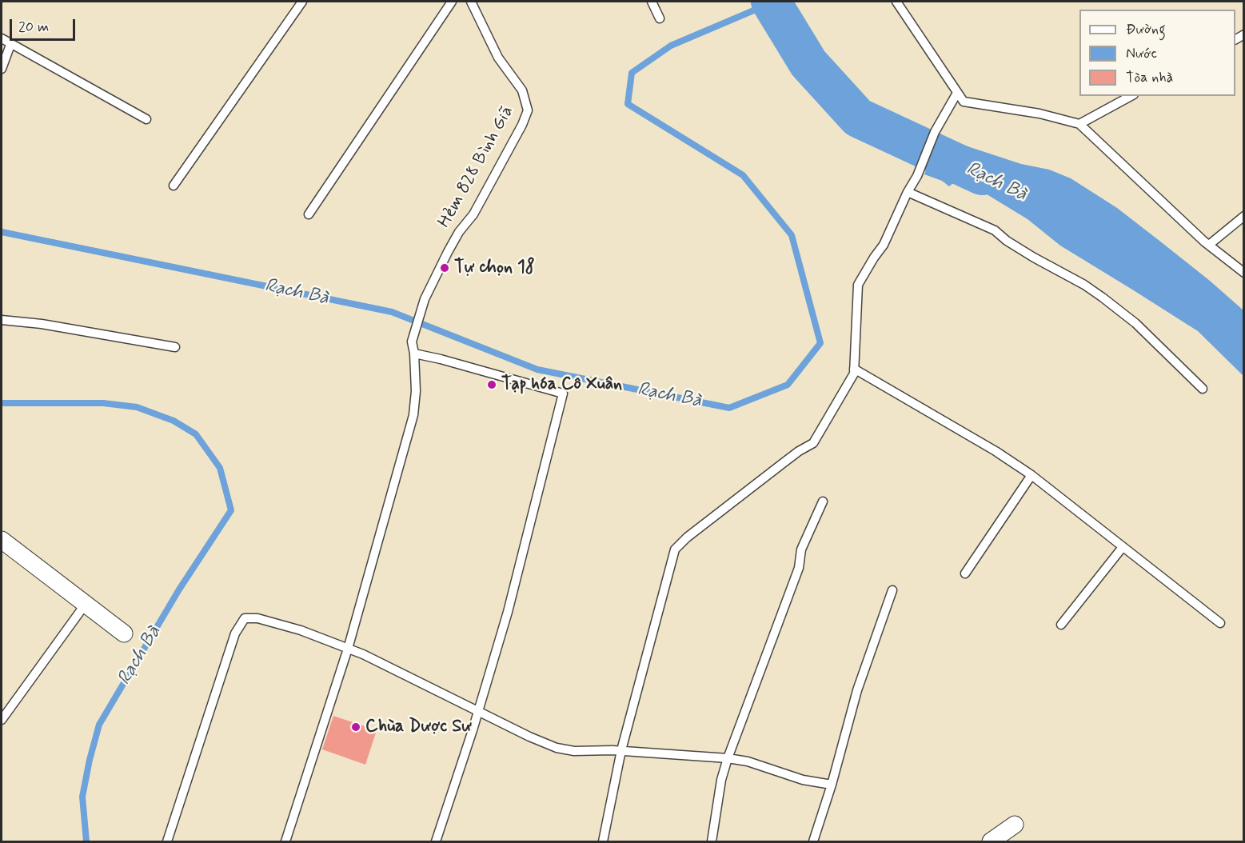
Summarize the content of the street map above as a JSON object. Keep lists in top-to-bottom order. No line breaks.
{"streets":{"lane":["Hẻm 828 Bình Giã"]},"water":["Rạch Bà"],"places":["Tự chọn 18","Tạp hóa Cô Xuân","Chùa Dược Sư"],"legend":["Đường","Nước","Tòa nhà"],"scale_bar":"20 m"}
